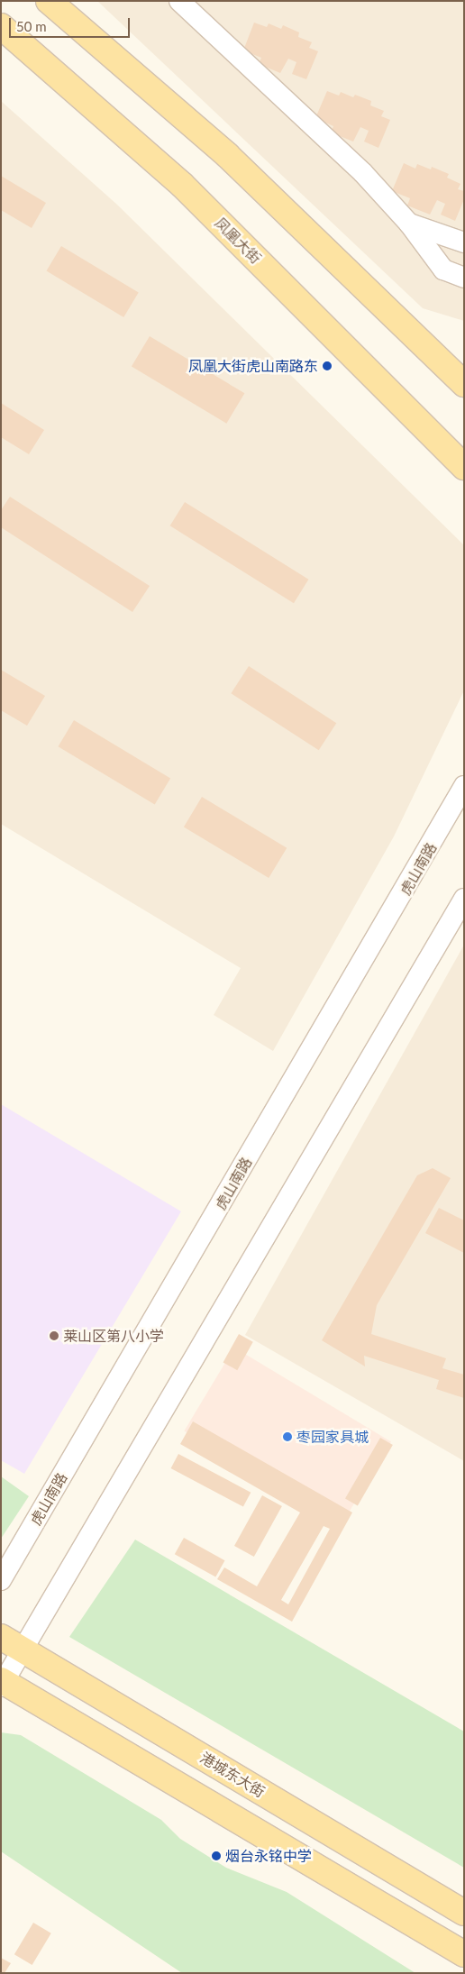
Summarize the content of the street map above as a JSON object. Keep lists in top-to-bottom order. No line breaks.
{"streets":{"main road":["凤凰大街","港城东大街"],"street":["虎山南路"]},"places":["凤凰大街虎山南路东","莱山区第八小学","枣园家具城","烟台永铭中学"],"scale_bar":"50 m"}
